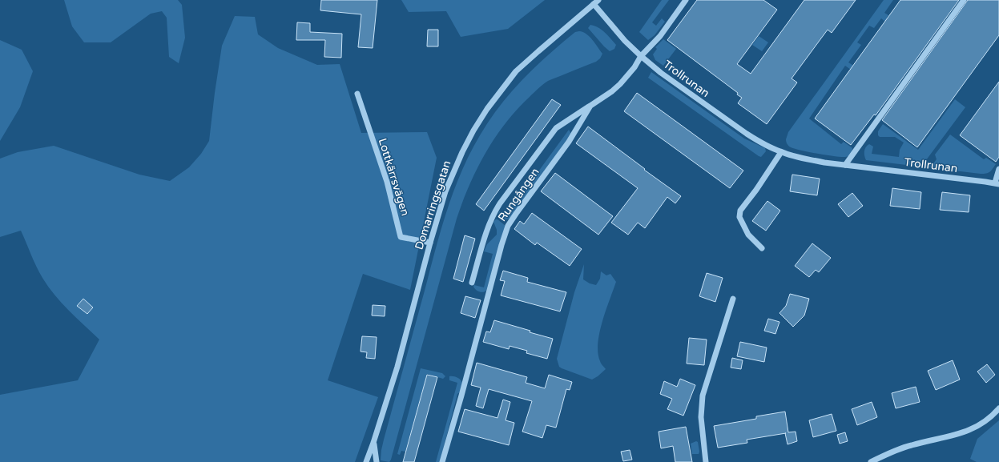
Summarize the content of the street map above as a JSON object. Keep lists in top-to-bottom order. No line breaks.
{"streets":{"street":["Trollrunan","Lottkärrsvägen","Rungången","Domarringsgatan"]},"crossings":[["Trollrunan","Rungången"],["Trollrunan","Domarringsgatan"],["Lottkärrsvägen","Domarringsgatan"]]}
